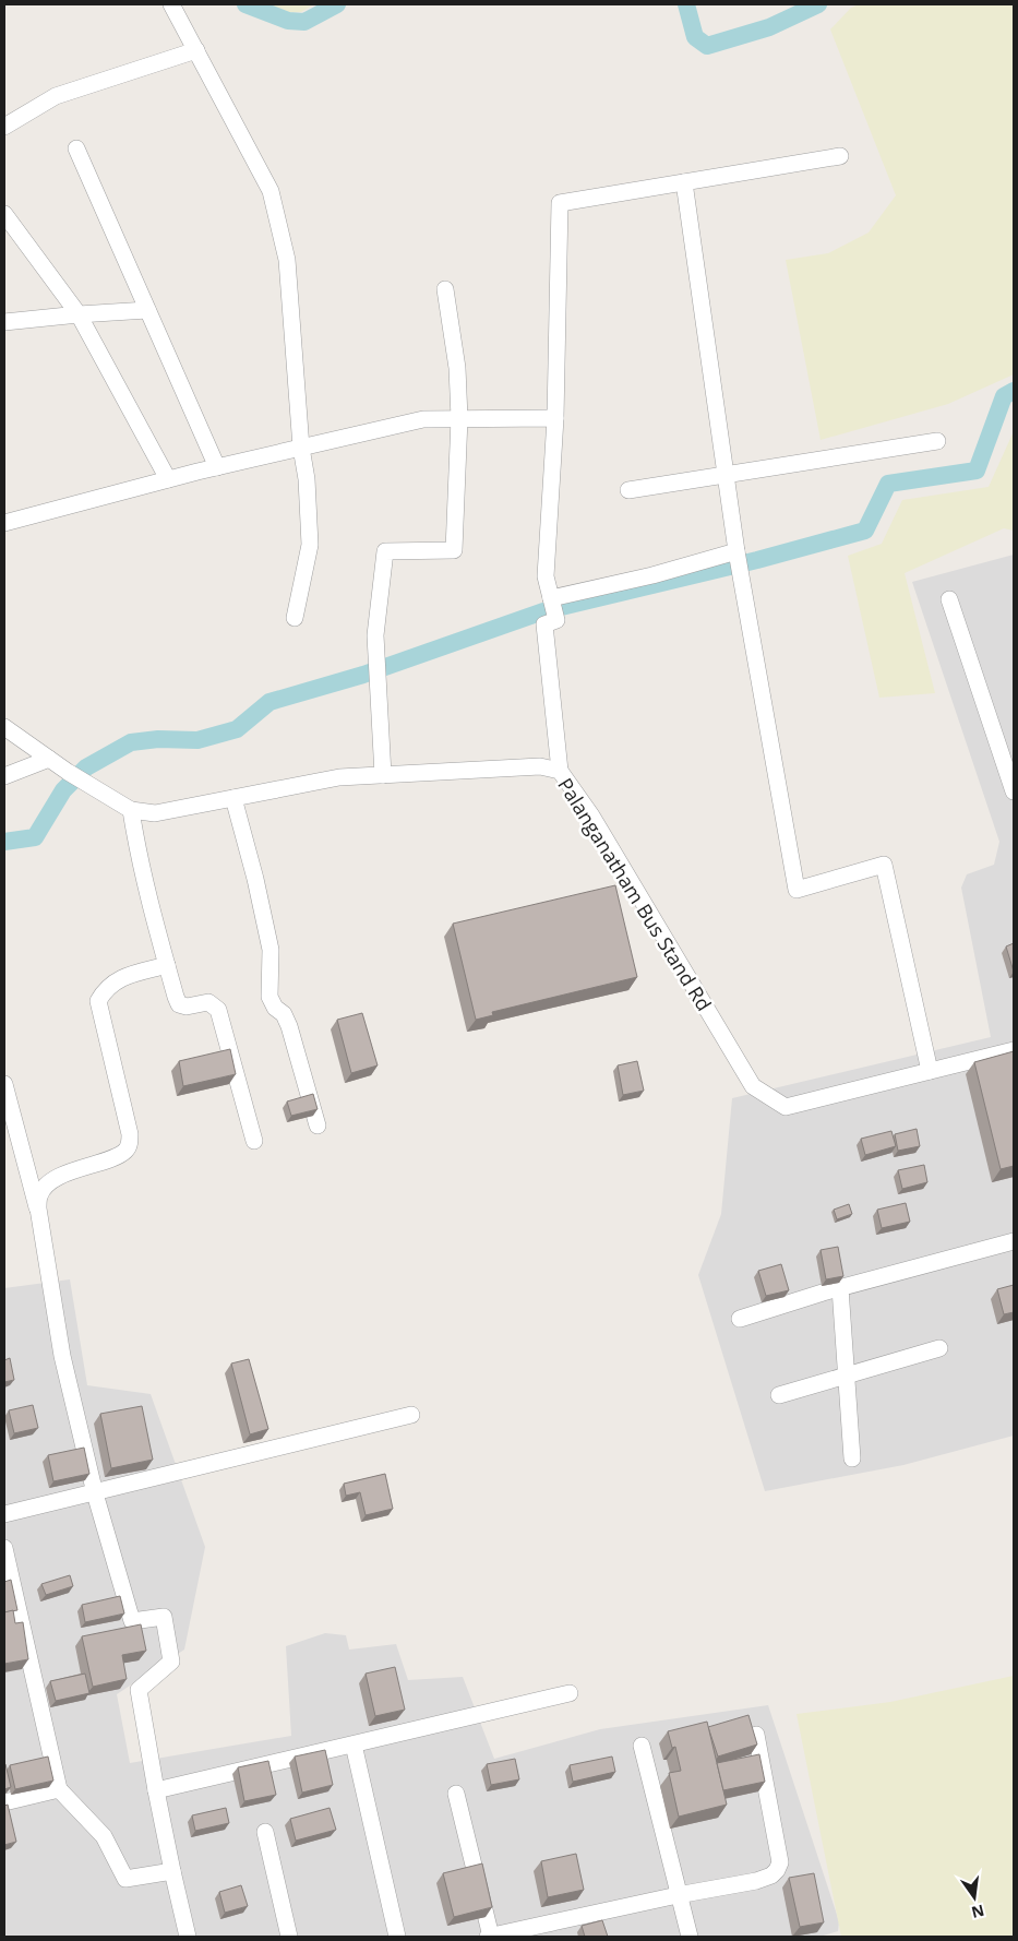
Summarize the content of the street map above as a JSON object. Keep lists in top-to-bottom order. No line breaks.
{"streets":{"street":["Palanganatham Bus Stand Rd"]},"north":"bottom"}
